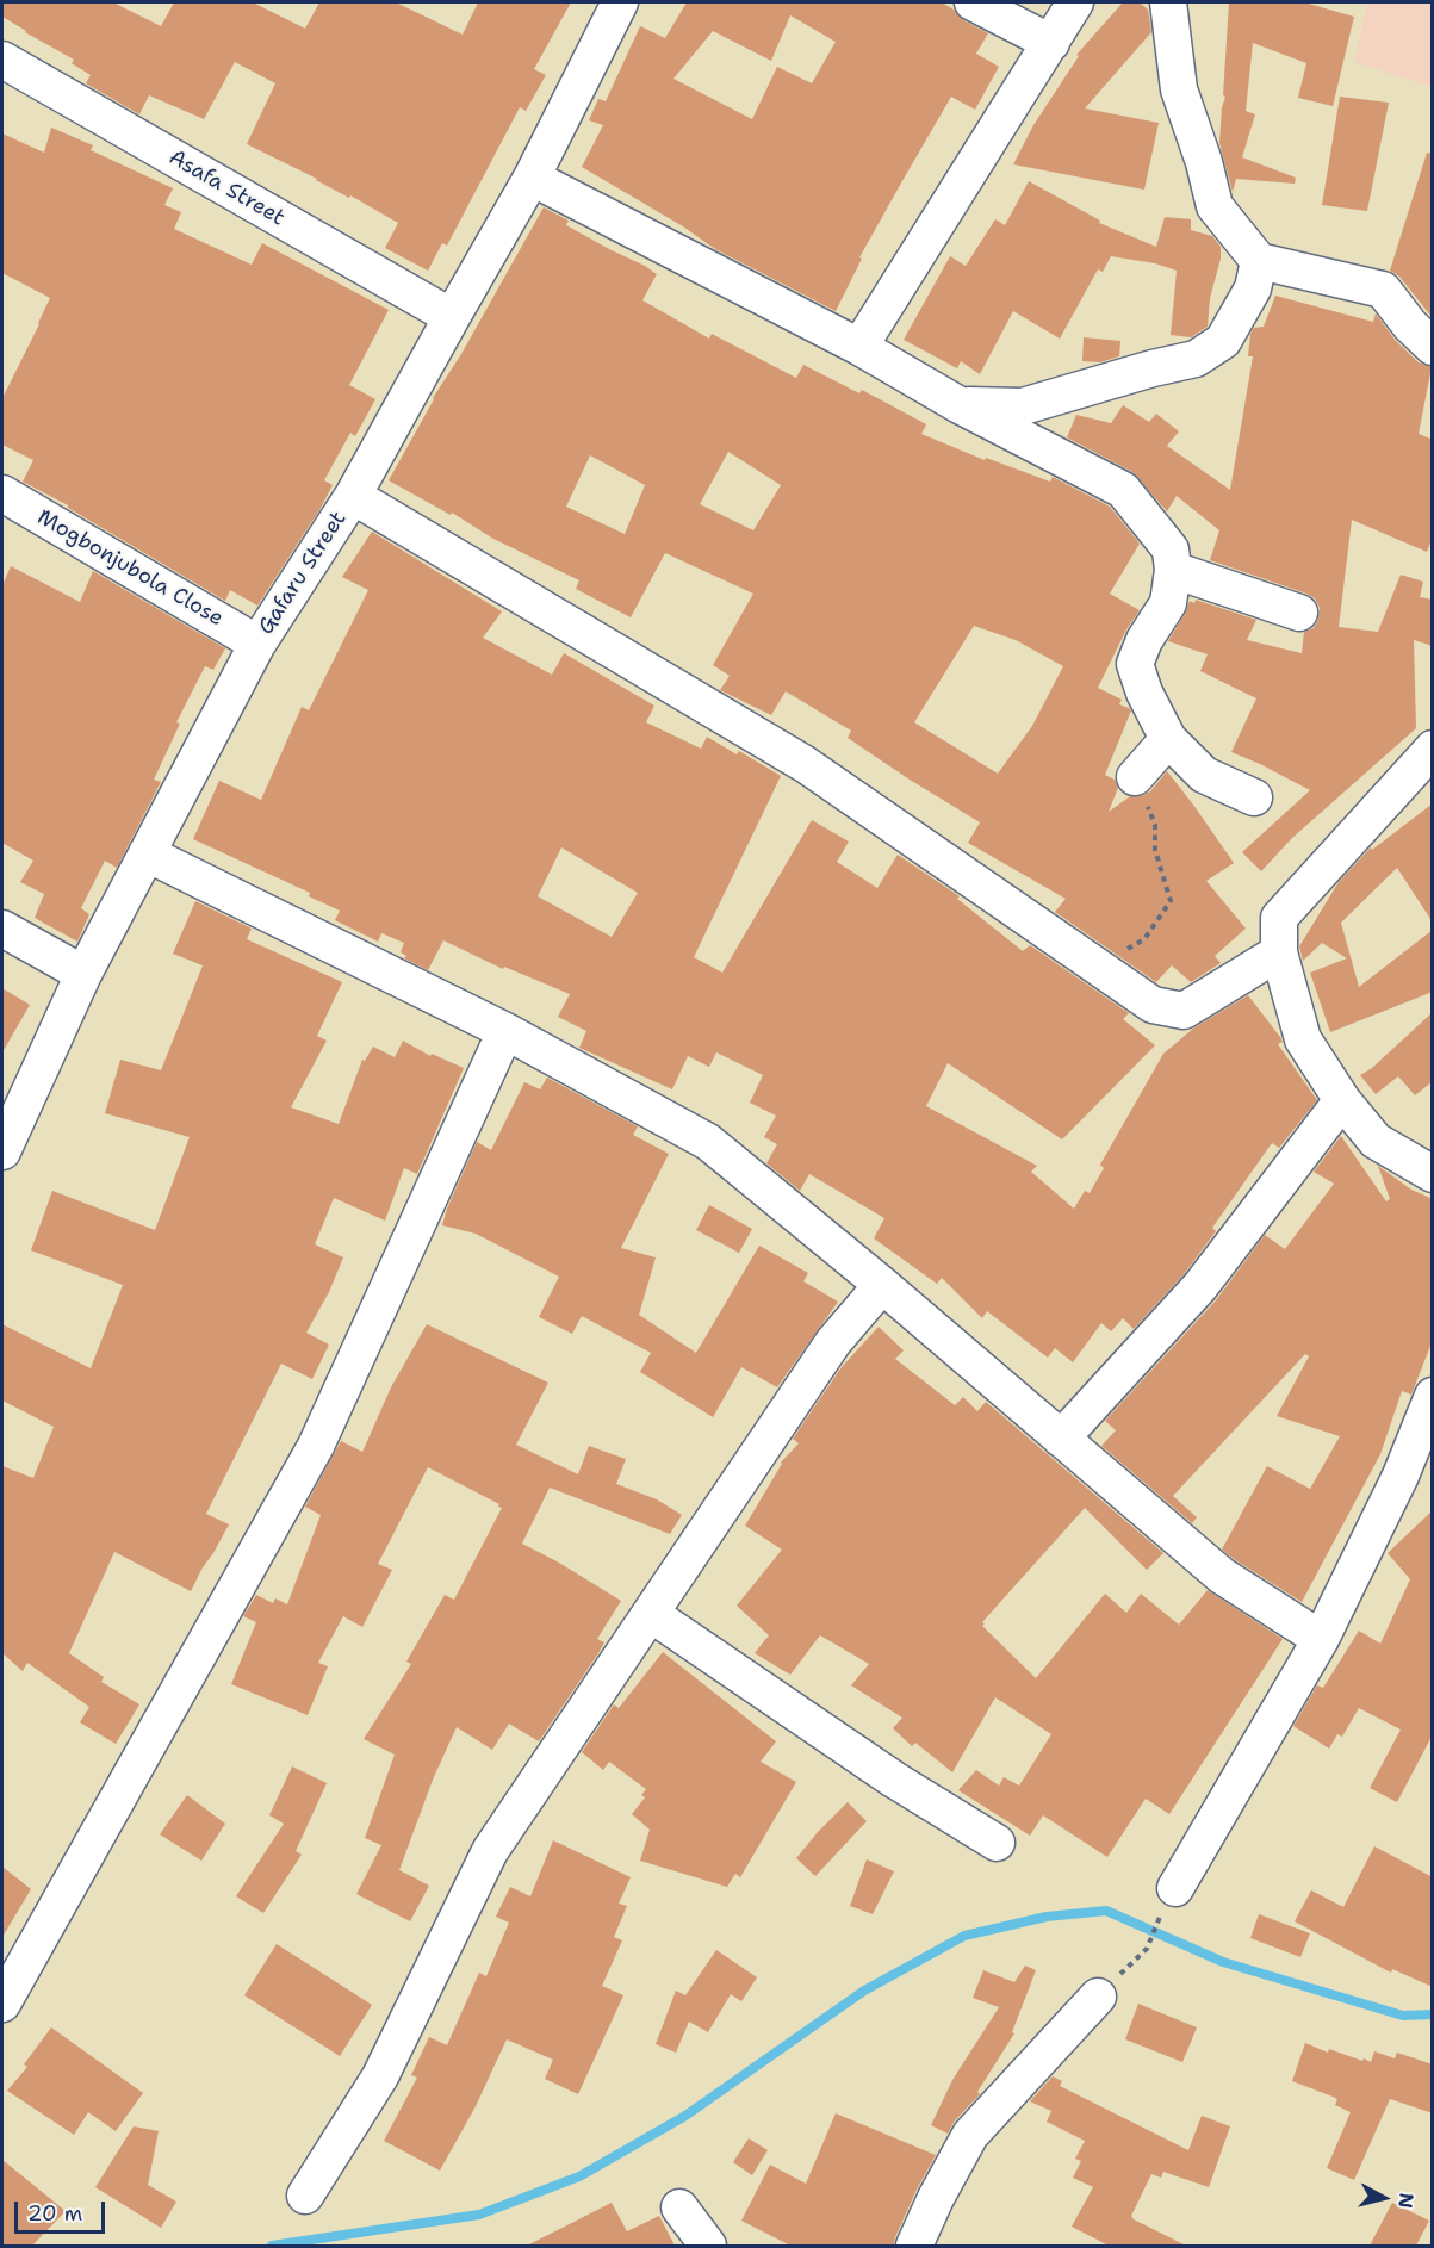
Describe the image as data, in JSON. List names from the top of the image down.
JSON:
{
  "streets": {
    "street": ["Asafa Street", "Mogbonjubola Close", "Gafaru Street"]
  },
  "crossings": [
    ["Asafa Street", "Gafaru Street"],
    ["Mogbonjubola Close", "Gafaru Street"]
  ],
  "scale_bar": "20 m",
  "north": "right"
}
